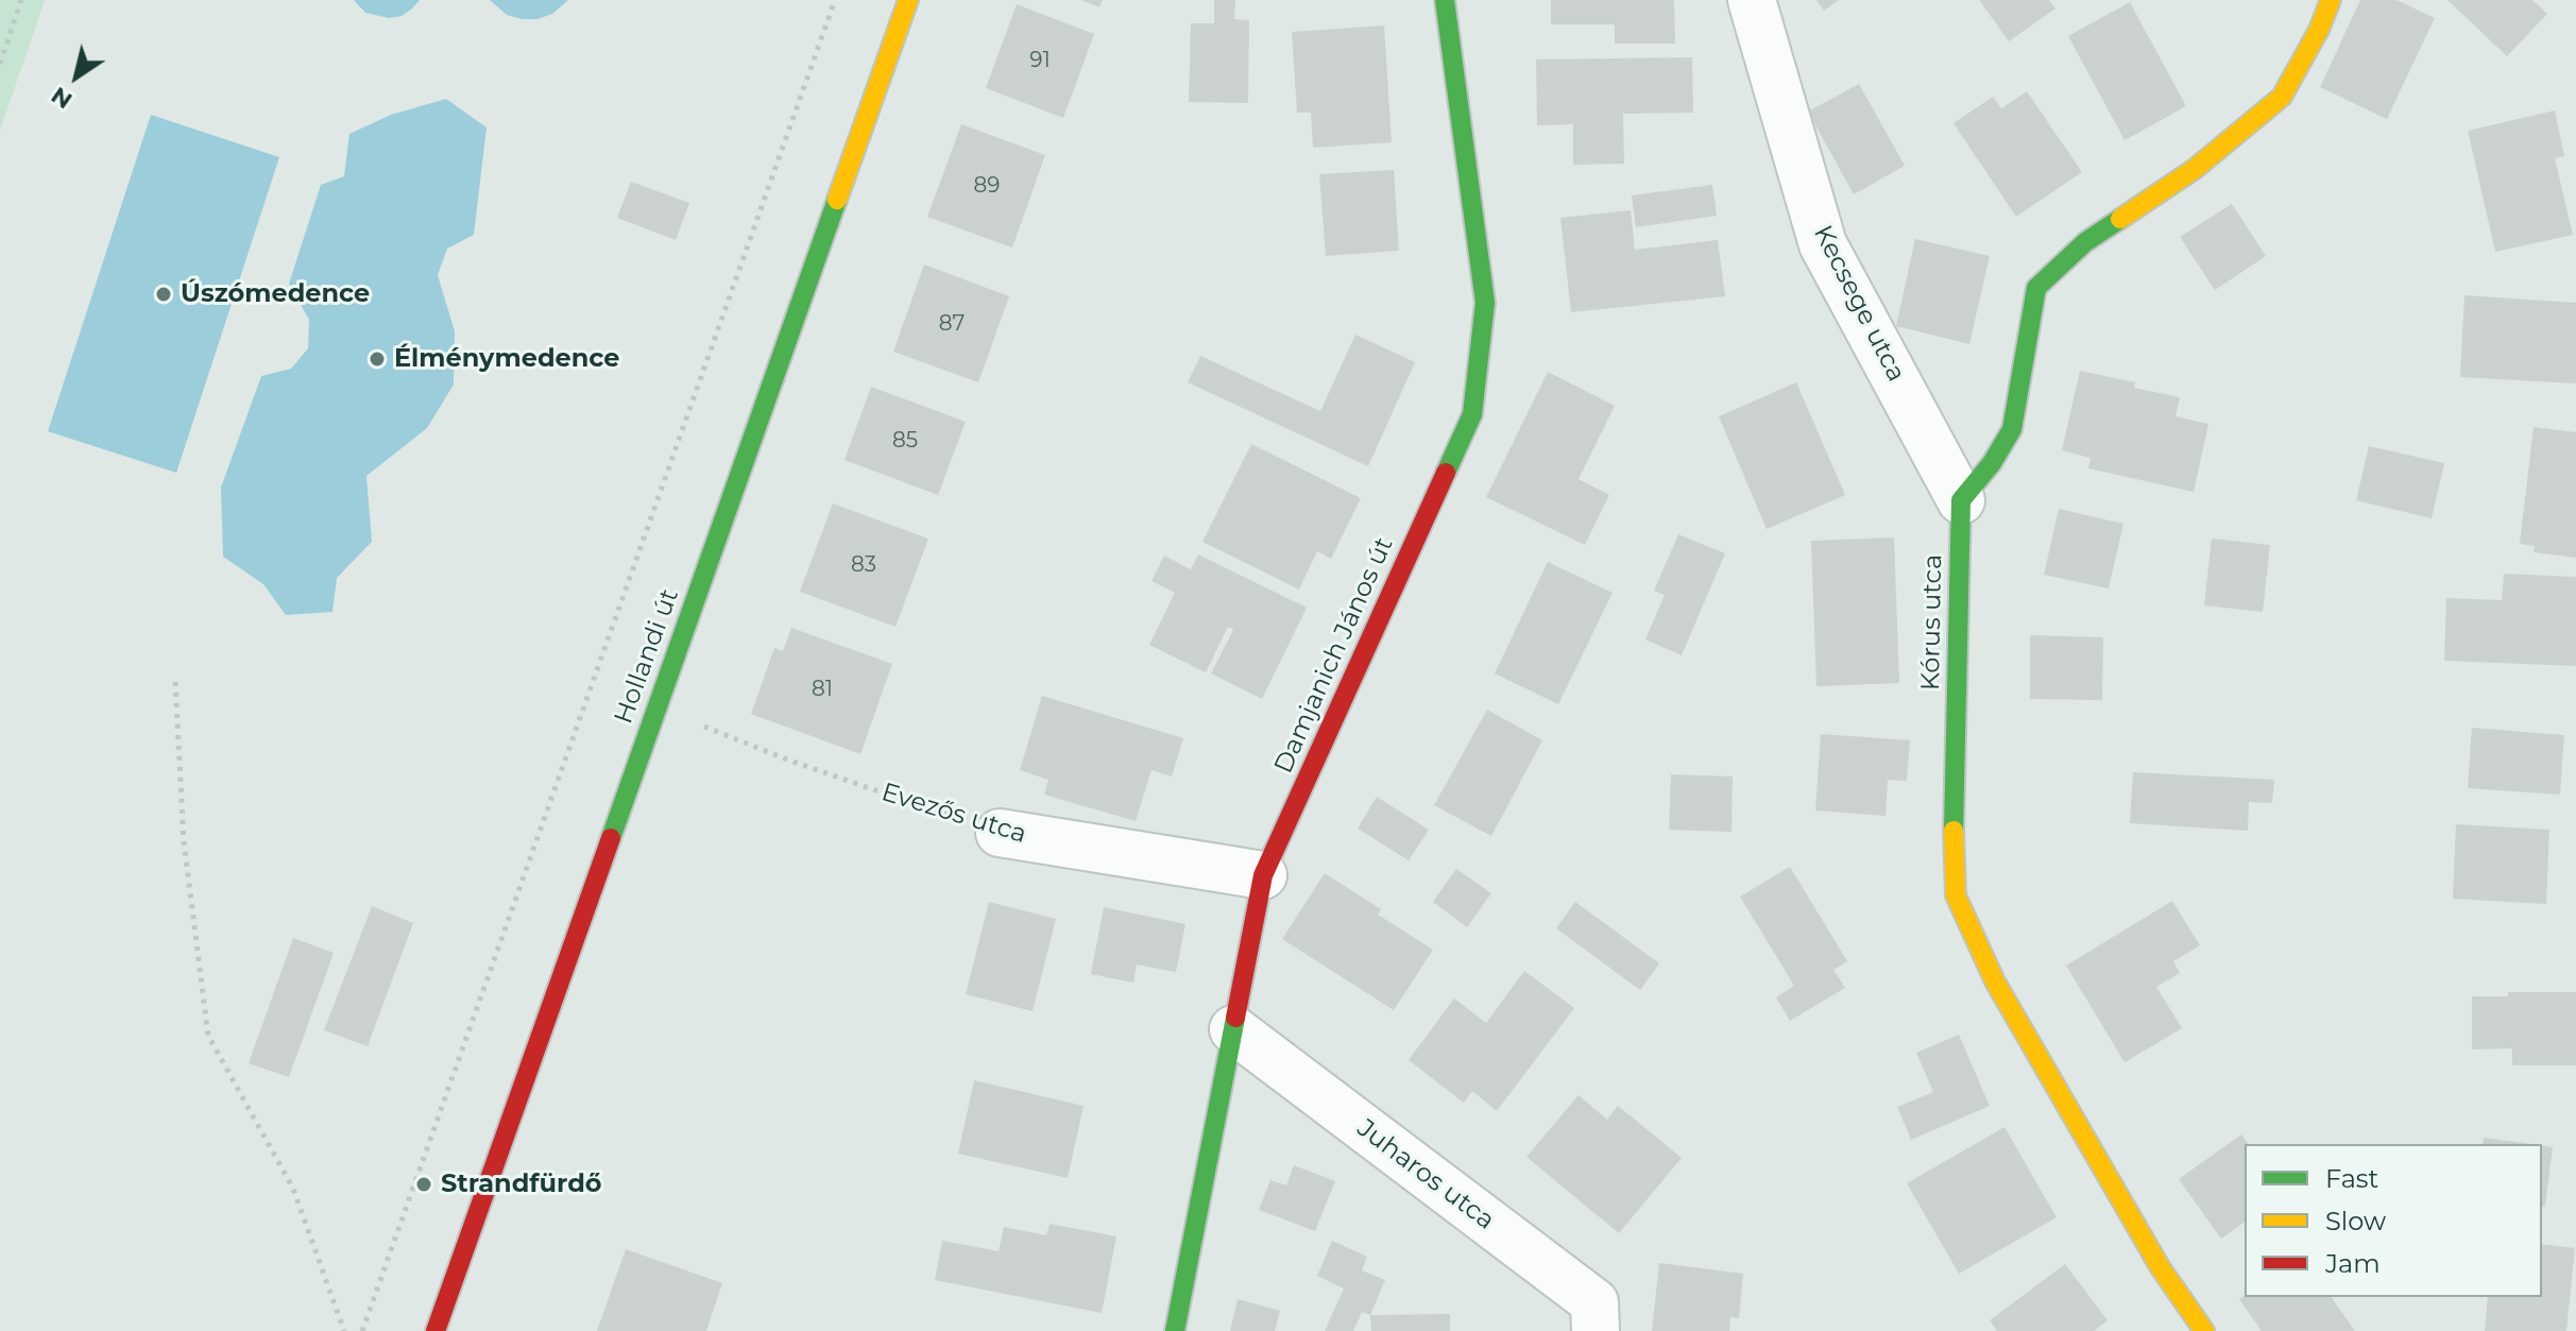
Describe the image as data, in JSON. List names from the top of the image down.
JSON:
{
  "streets": {
    "street": [
      "Kecsege utca",
      "Kórus utca",
      "Damjanich János út",
      "Hollandi út",
      "Evezős utca",
      "Juharos utca"
    ]
  },
  "crossings": [
    ["Kecsege utca", "Kórus utca"],
    ["Damjanich János út", "Evezős utca"],
    ["Damjanich János út", "Juharos utca"]
  ],
  "places": ["Úszómedence", "Élménymedence", "Strandfürdő"],
  "house_numbers": [
    "91",
    "89",
    "87",
    "85",
    "83",
    "81"
  ],
  "legend": ["Fast", "Slow", "Jam"],
  "north": "bottom left"
}
